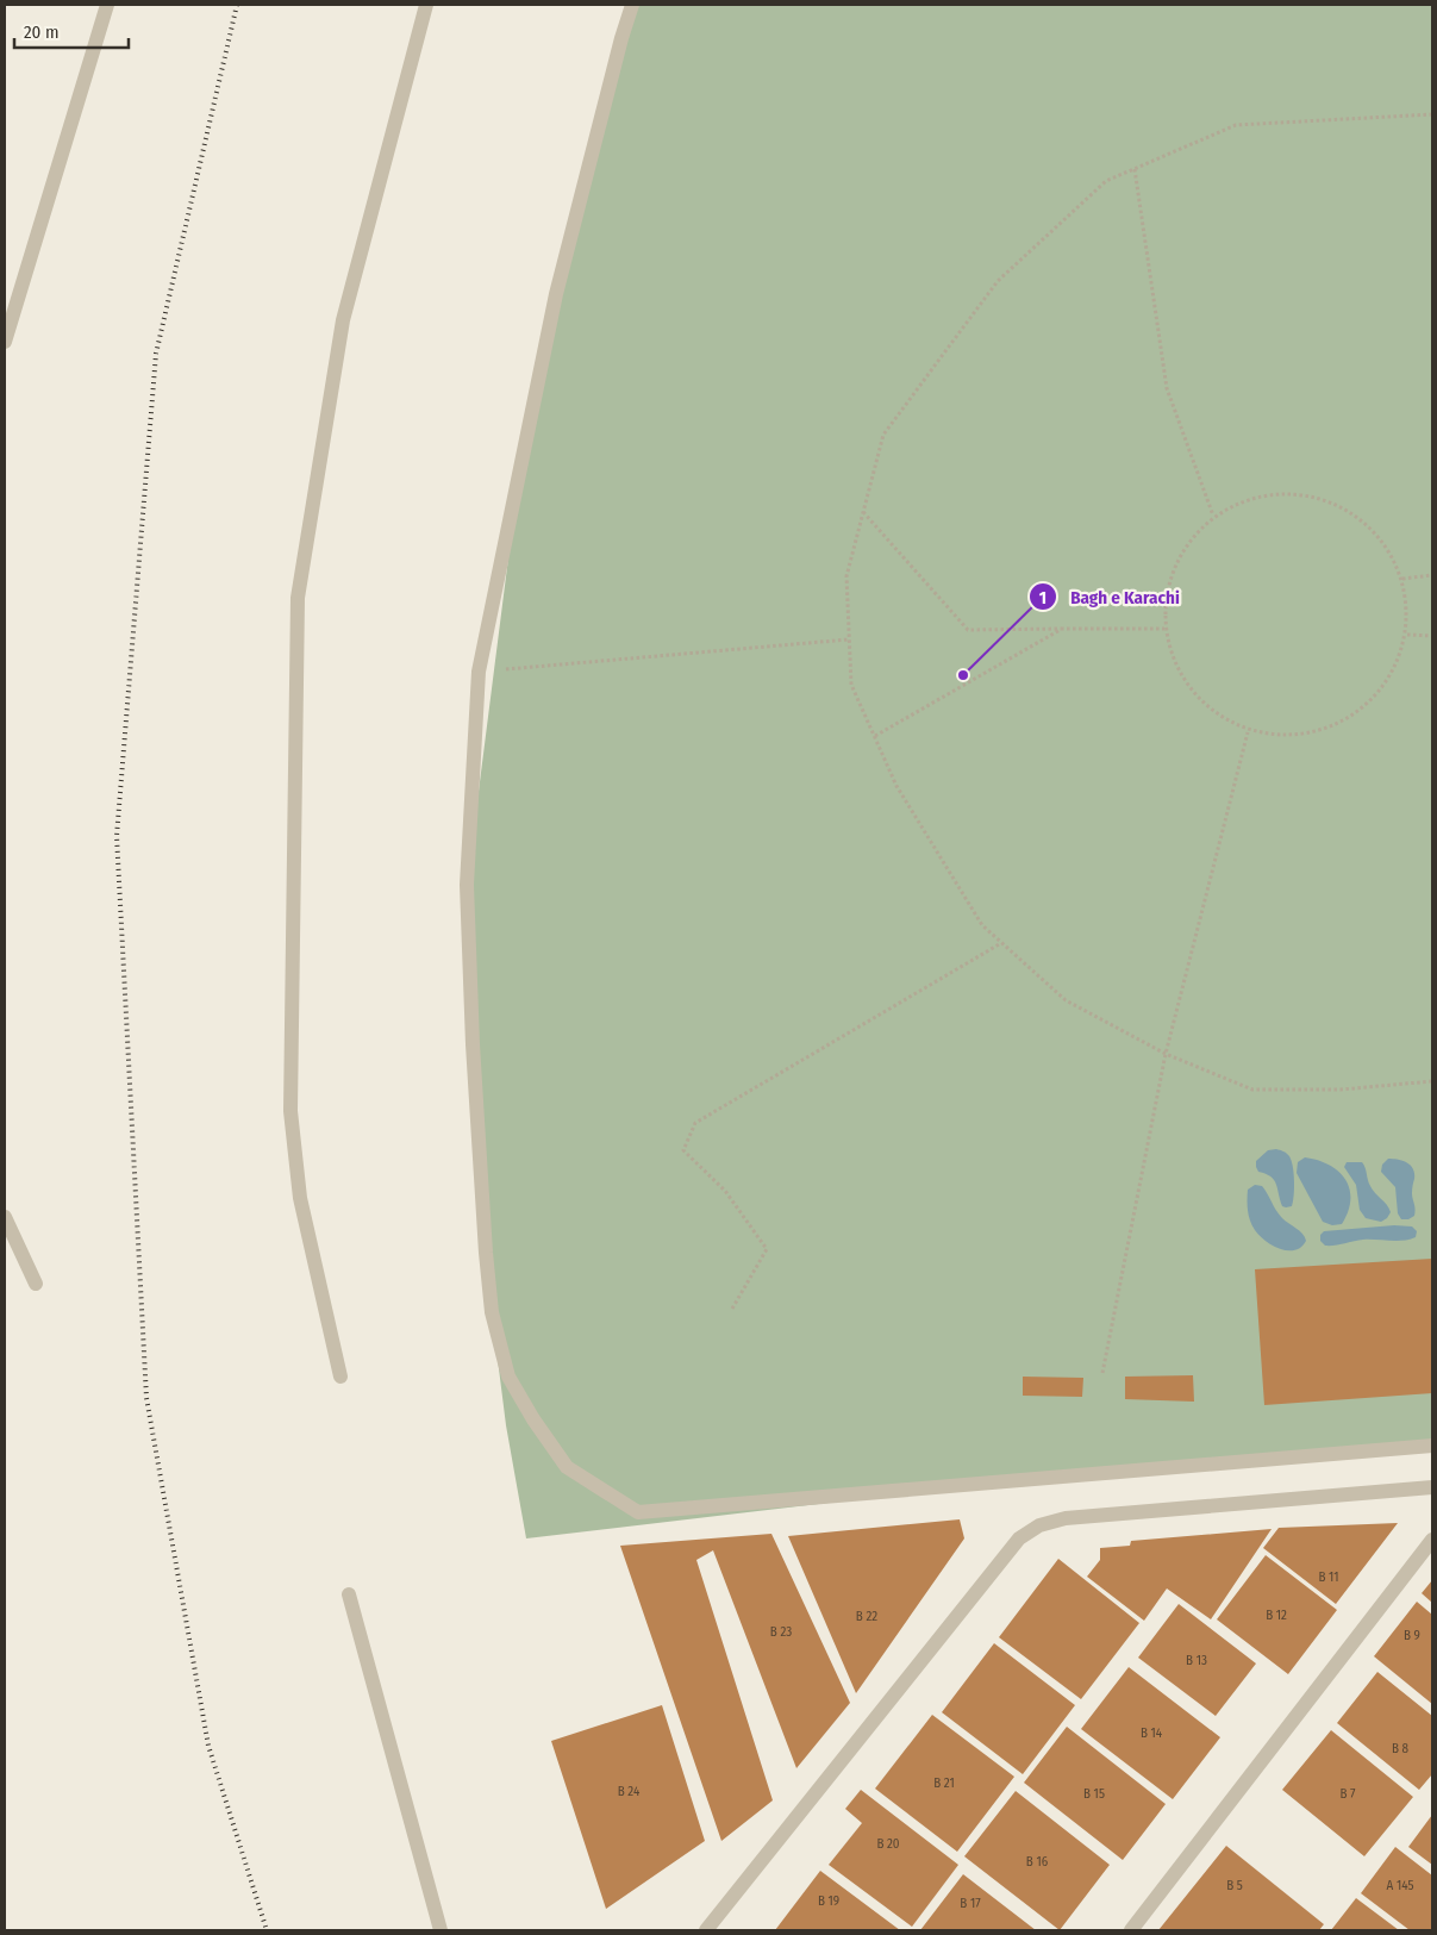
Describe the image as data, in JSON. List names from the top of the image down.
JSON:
{
  "places": ["Bagh e Karachi"],
  "house_numbers": [
    "B 11",
    "B 12",
    "B 22",
    "B 23",
    "B 9",
    "B 13",
    "B 14",
    "B 8",
    "B 21",
    "B 24",
    "B 15",
    "B 7",
    "B 20",
    "B 16",
    "B 5",
    "A 145",
    "B 19",
    "B 17"
  ],
  "scale_bar": "20 m"
}
